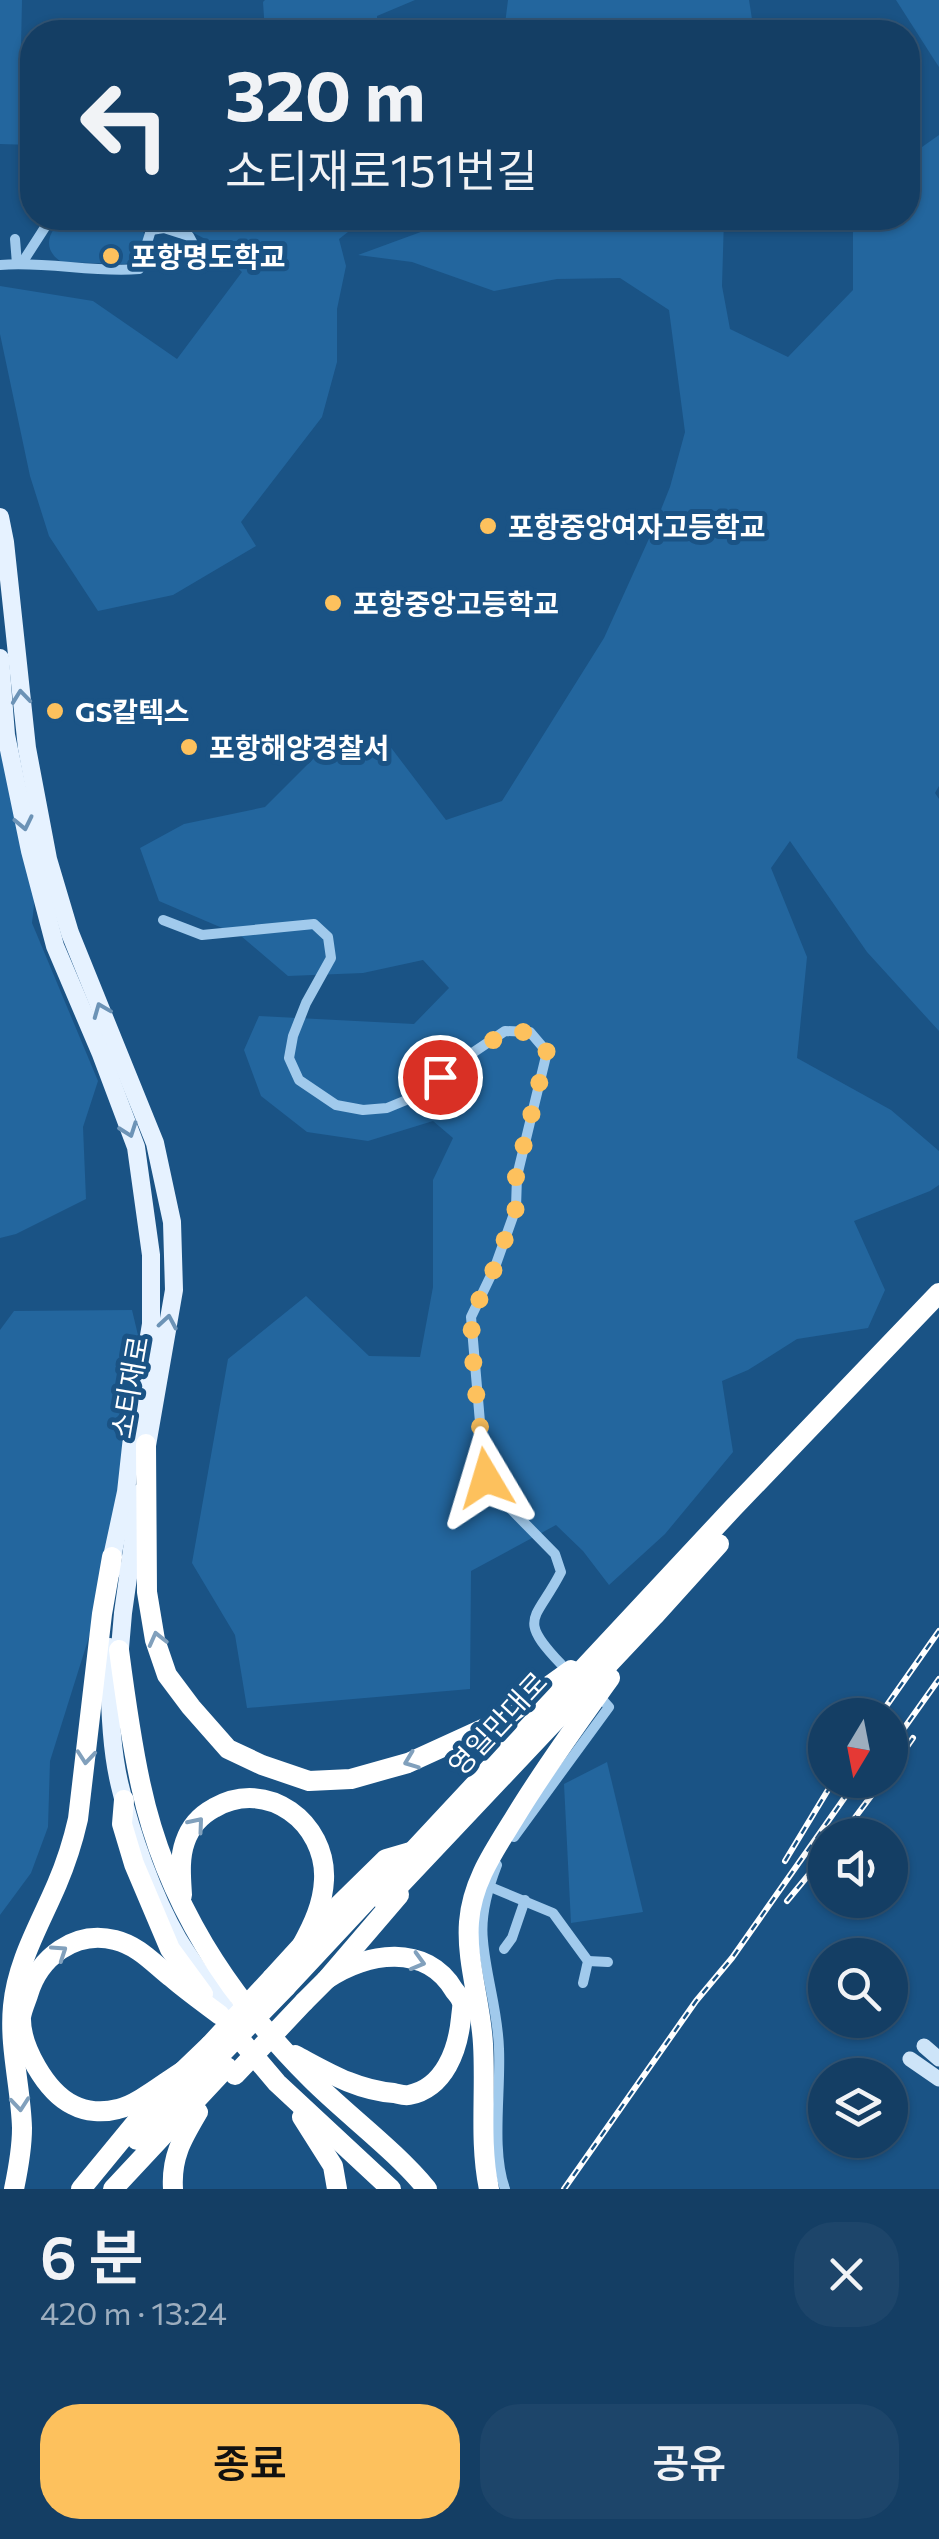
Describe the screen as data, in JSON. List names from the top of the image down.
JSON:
{
  "streets": {
    "highway": ["영일만대로"],
    "main road": ["소티재로"]
  },
  "places": [
    "포항명도학교",
    "포항중앙여자고등학교",
    "포항중앙고등학교",
    "GS칼텍스",
    "포항해양경찰서"
  ],
  "north": "bottom",
  "page": {
    "turn": ["320 m", "소티재로151번길"],
    "heading": ["6 분", "420 m · 13:24"],
    "buttons": ["종료", "공유"]
  }
}
